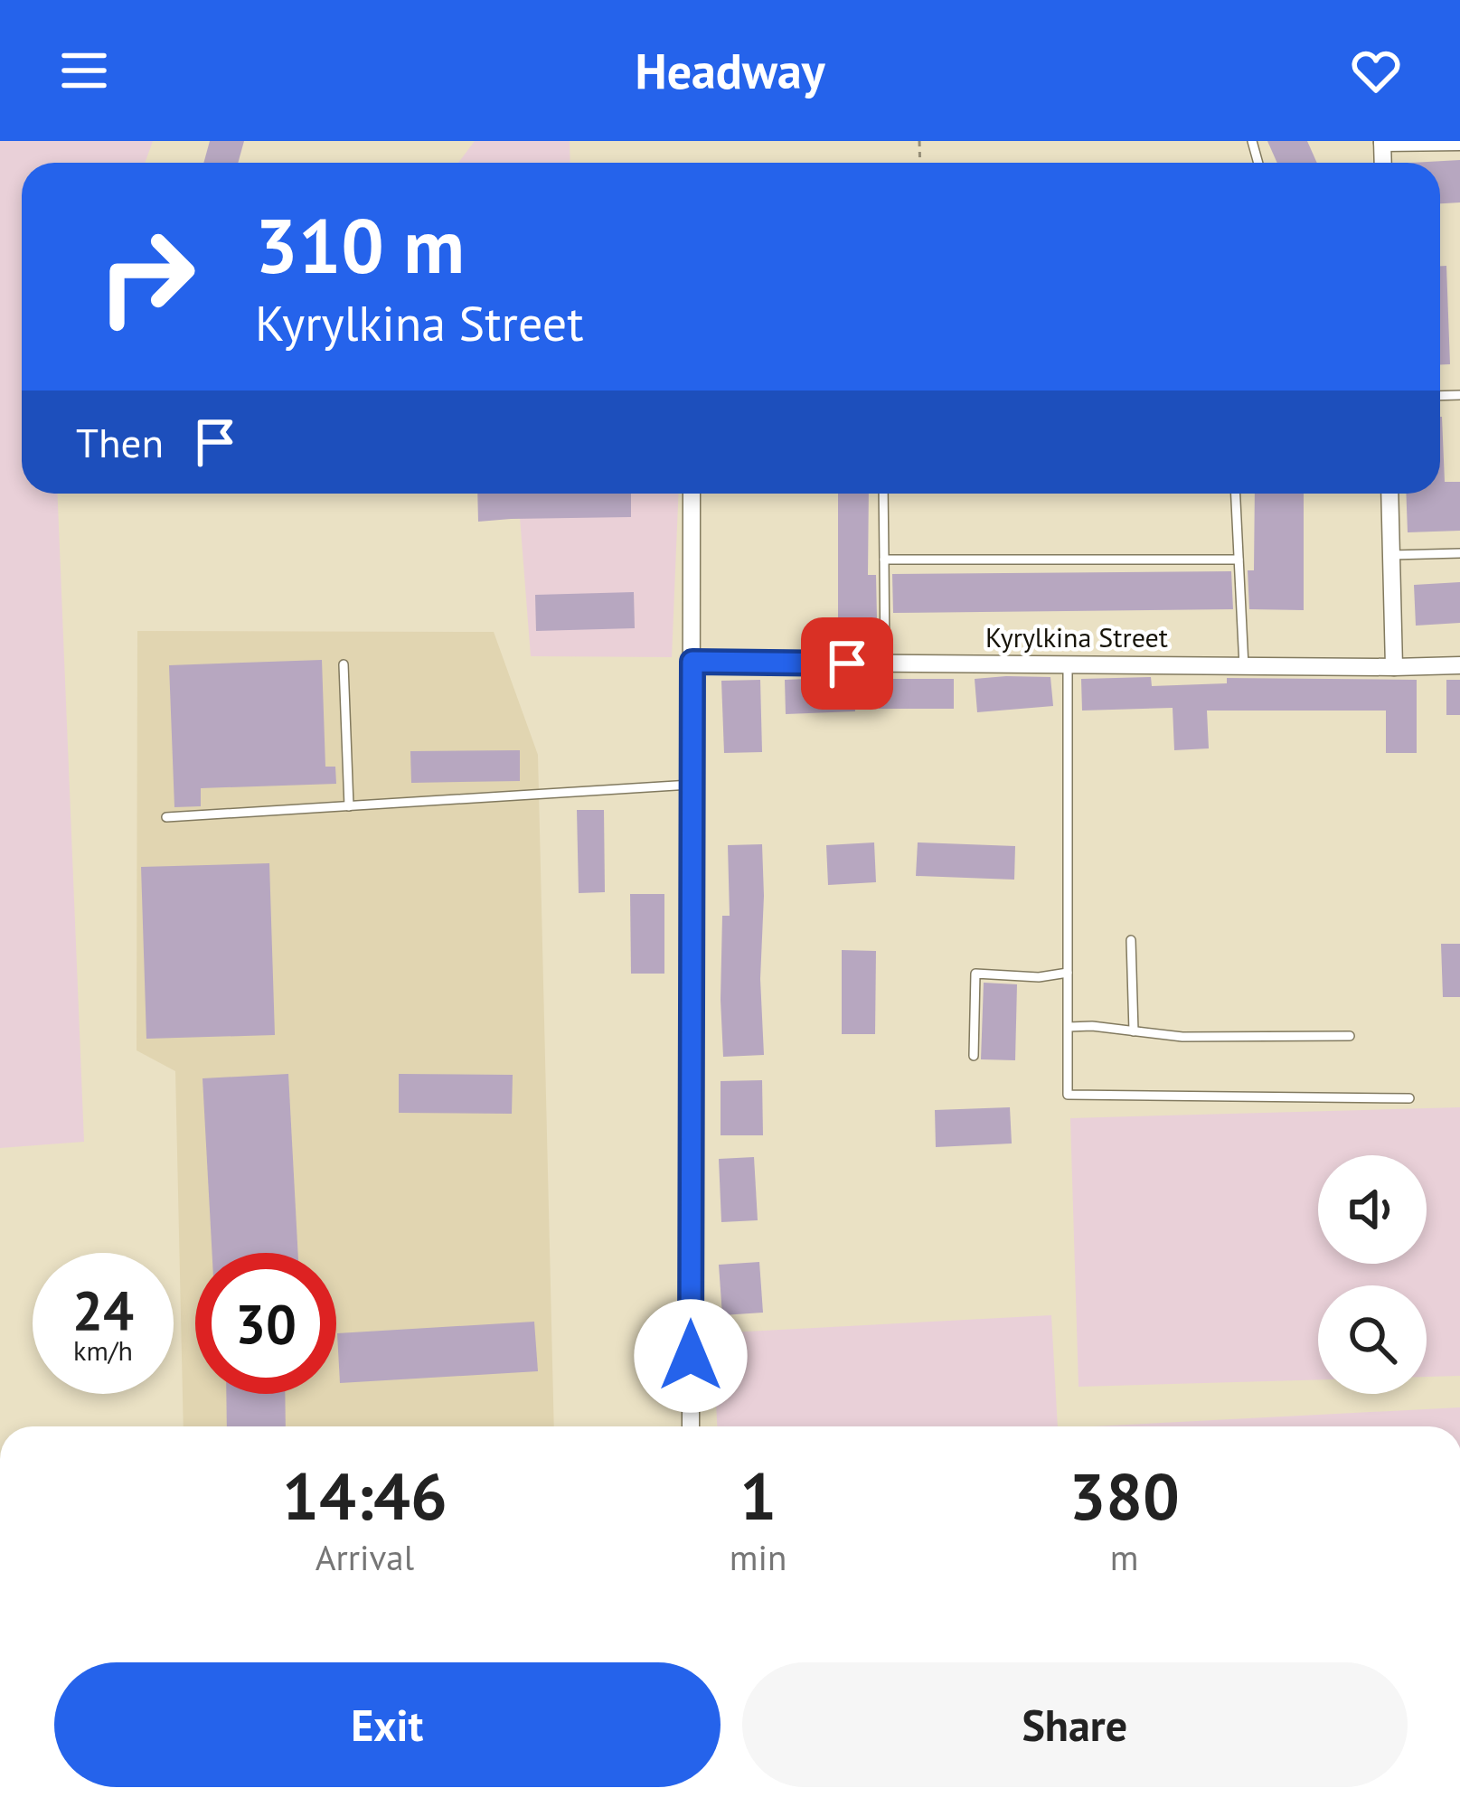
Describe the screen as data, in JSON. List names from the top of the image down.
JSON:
{
  "streets": {
    "street": ["Kyrylkina Street"]
  },
  "page": {
    "header": "Headway",
    "turn": ["310 m", "Kyrylkina Street"],
    "then": "Then",
    "speed": "24 km/h",
    "limit": "30",
    "eta": [
      "14:46",
      "Arrival",
      "1",
      "min",
      "380",
      "m"
    ],
    "buttons": ["Exit", "Share"]
  }
}
